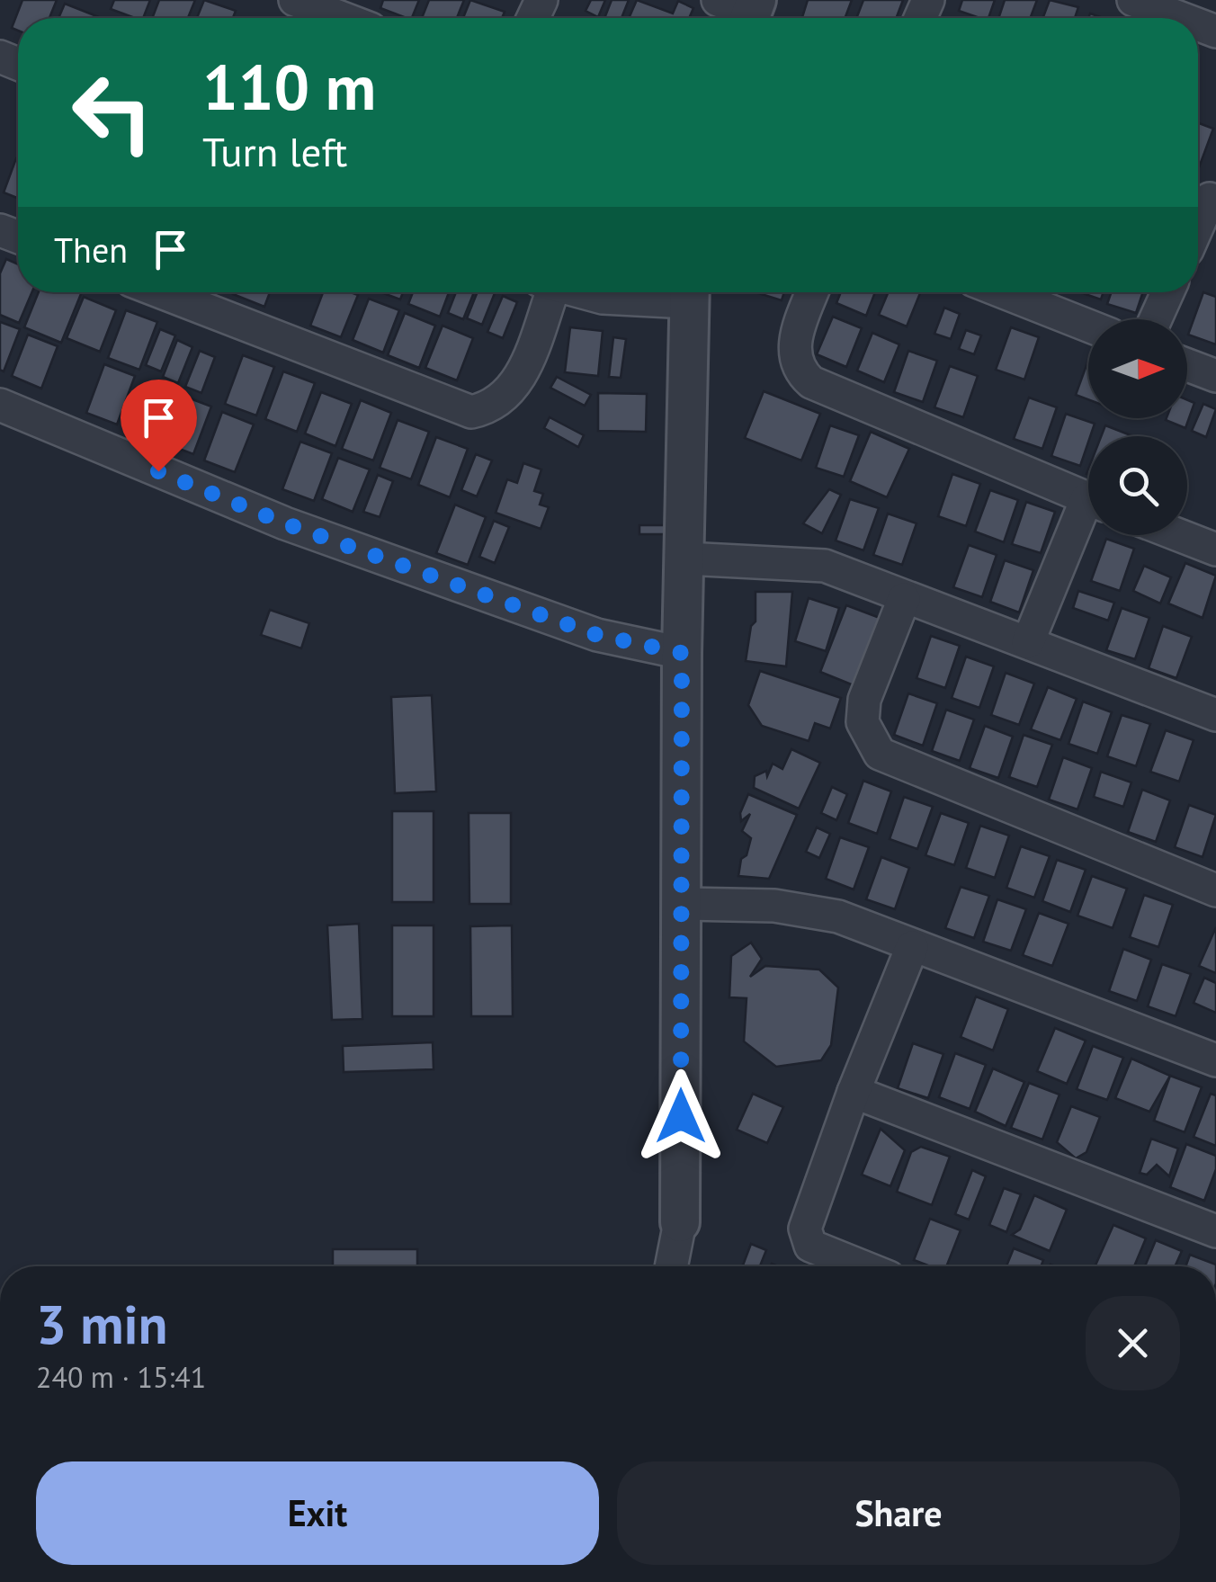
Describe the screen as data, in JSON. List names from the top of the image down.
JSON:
{
  "north": "right",
  "page": {
    "turn": ["110 m", "Turn left"],
    "then": "Then",
    "heading": ["3 min", "240 m · 15:41"],
    "buttons": ["Exit", "Share"]
  }
}
